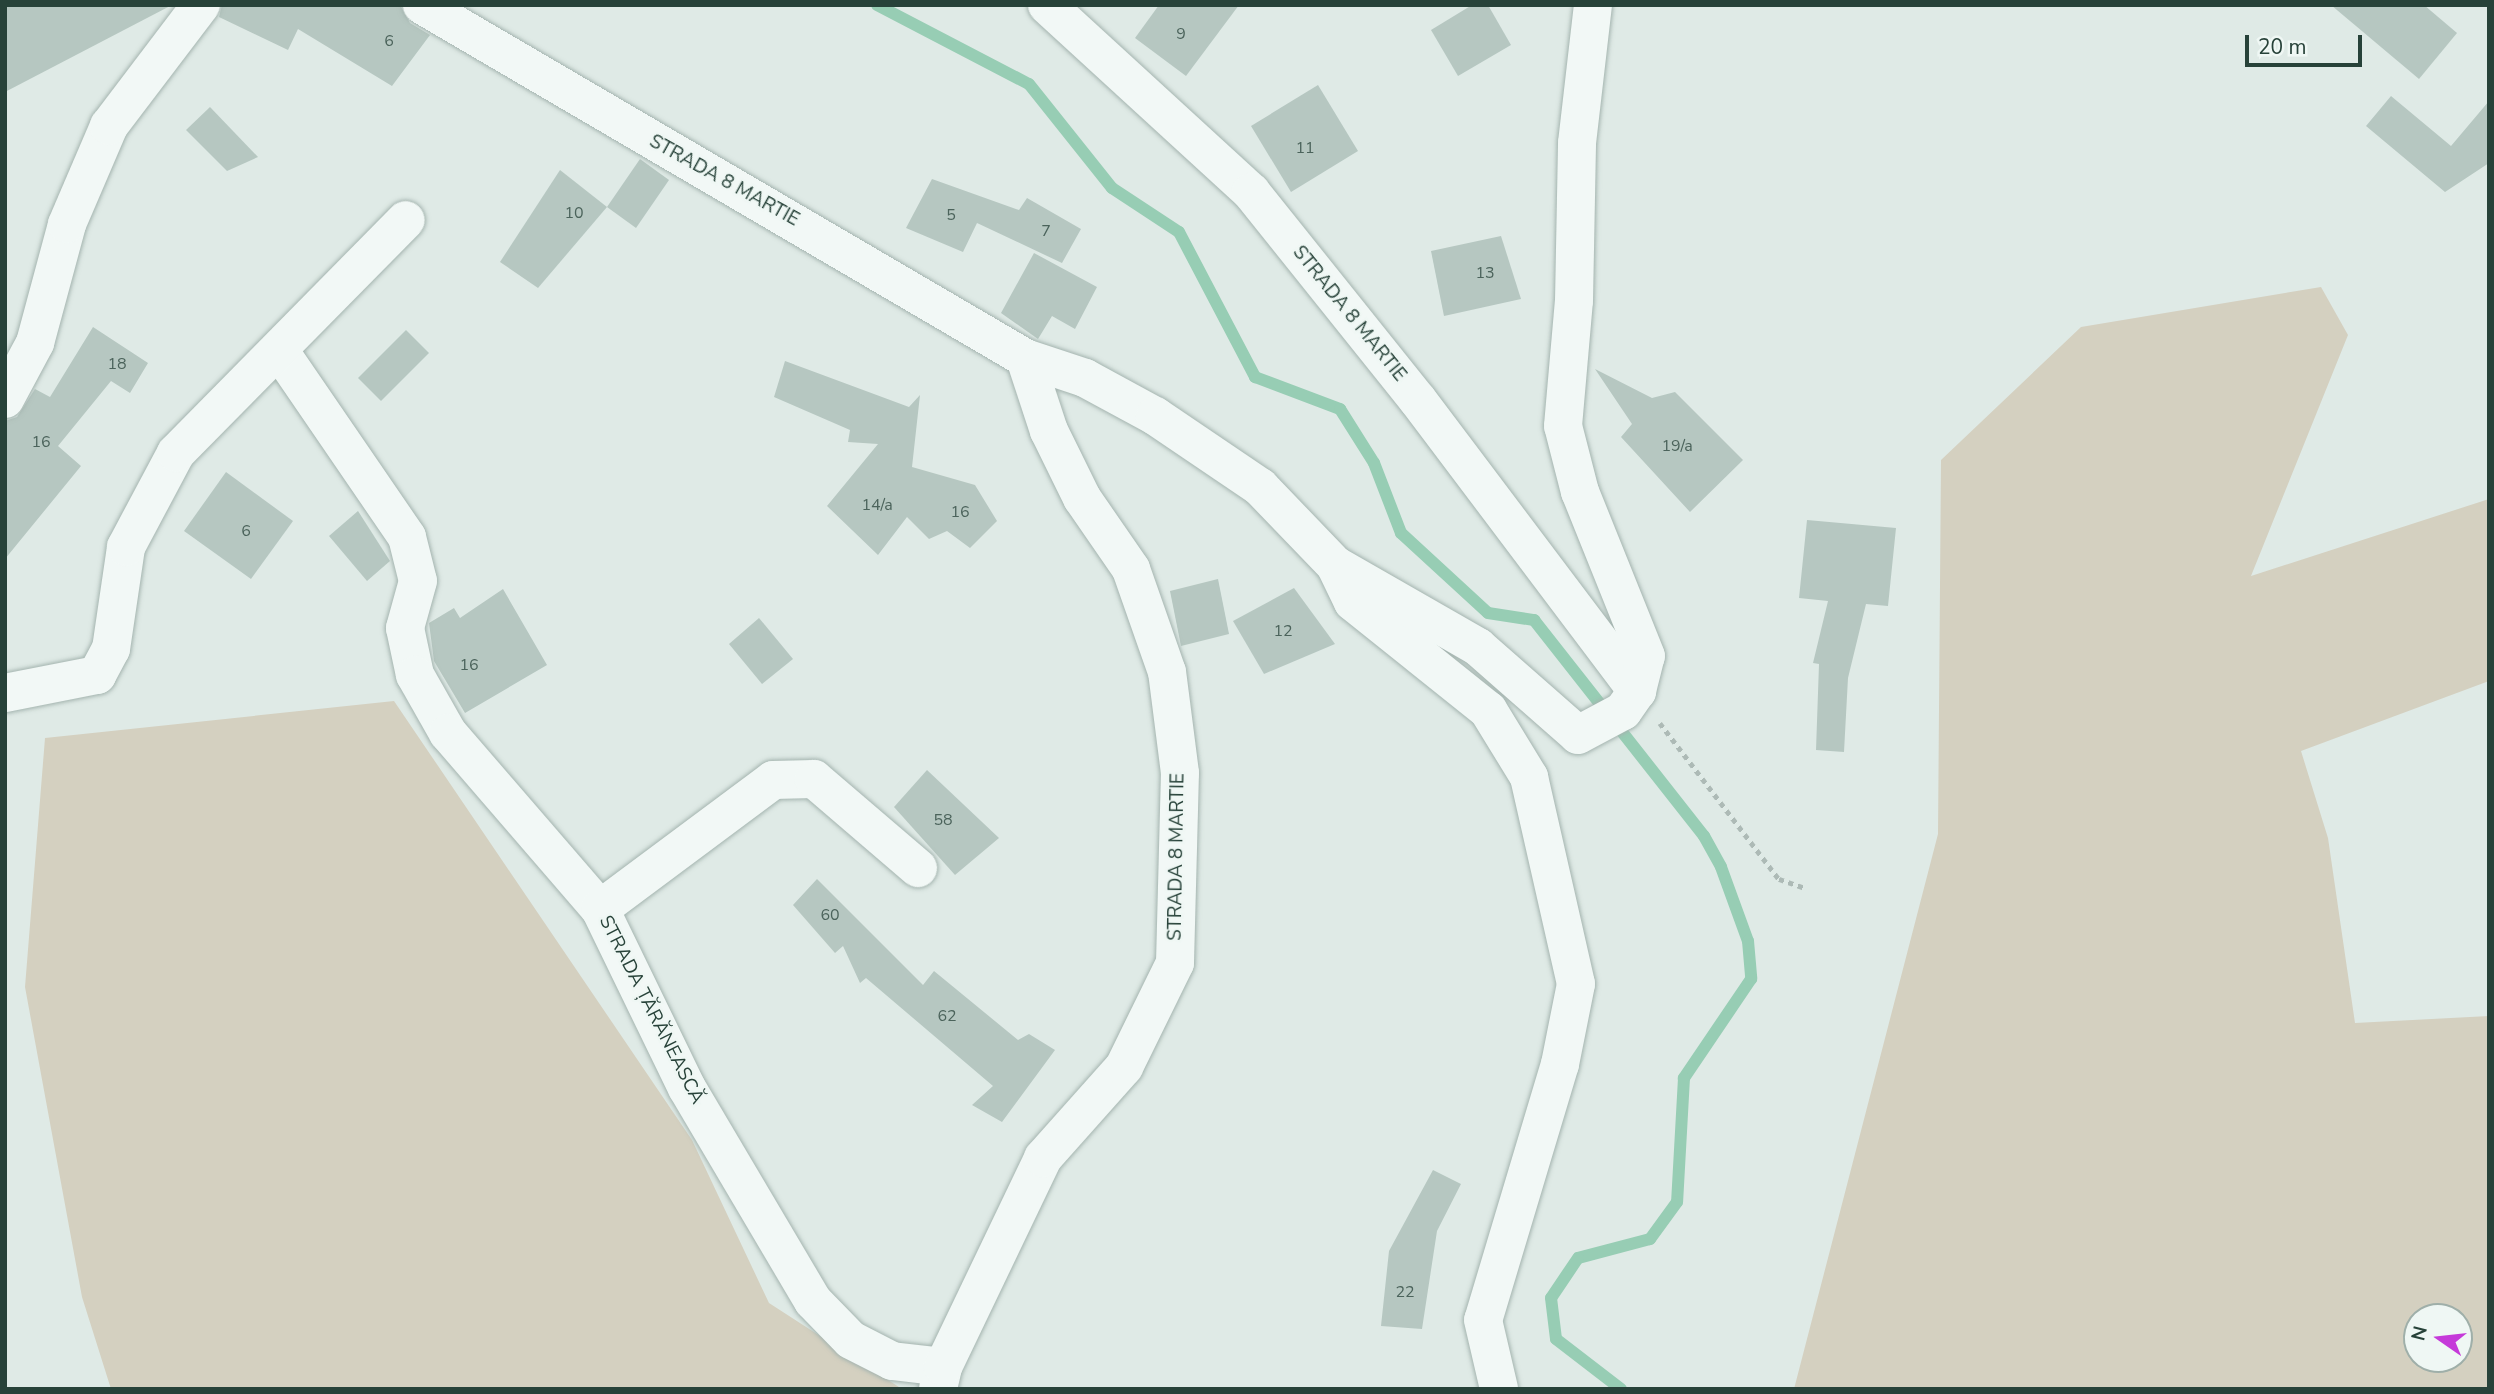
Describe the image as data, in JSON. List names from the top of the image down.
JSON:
{
  "streets": {
    "street": ["STRADA 8 MARTIE", "STRADA ȚĂRĂNEASCĂ"]
  },
  "crossings": [
    ["STRADA 8 MARTIE", "STRADA ȚĂRĂNEASCĂ"]
  ],
  "house_numbers": [
    "9",
    "6",
    "11",
    "10",
    "5",
    "7",
    "13",
    "18",
    "16",
    "19/a",
    "14/a",
    "16",
    "6",
    "12",
    "16",
    "58",
    "60",
    "62",
    "22"
  ],
  "scale_bar": "20 m",
  "north": "left"
}
